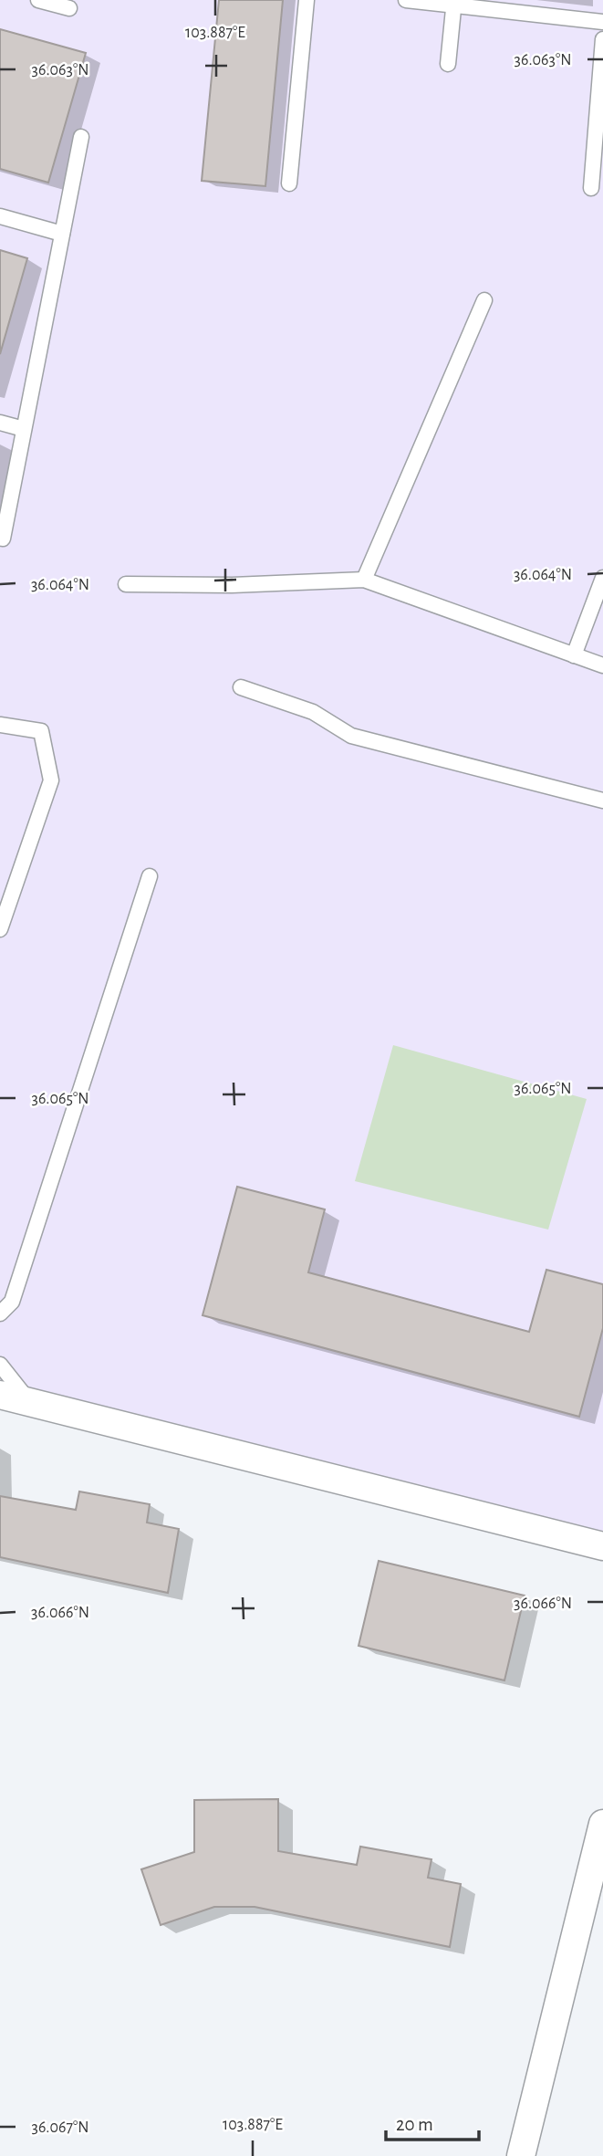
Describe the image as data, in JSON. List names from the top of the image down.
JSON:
{
  "scale_bar": "20 m",
  "coordinates": [
    "103.887°E",
    "36.063°N",
    "36.064°N",
    "36.065°N",
    "36.066°N",
    "36.067°N"
  ]
}
